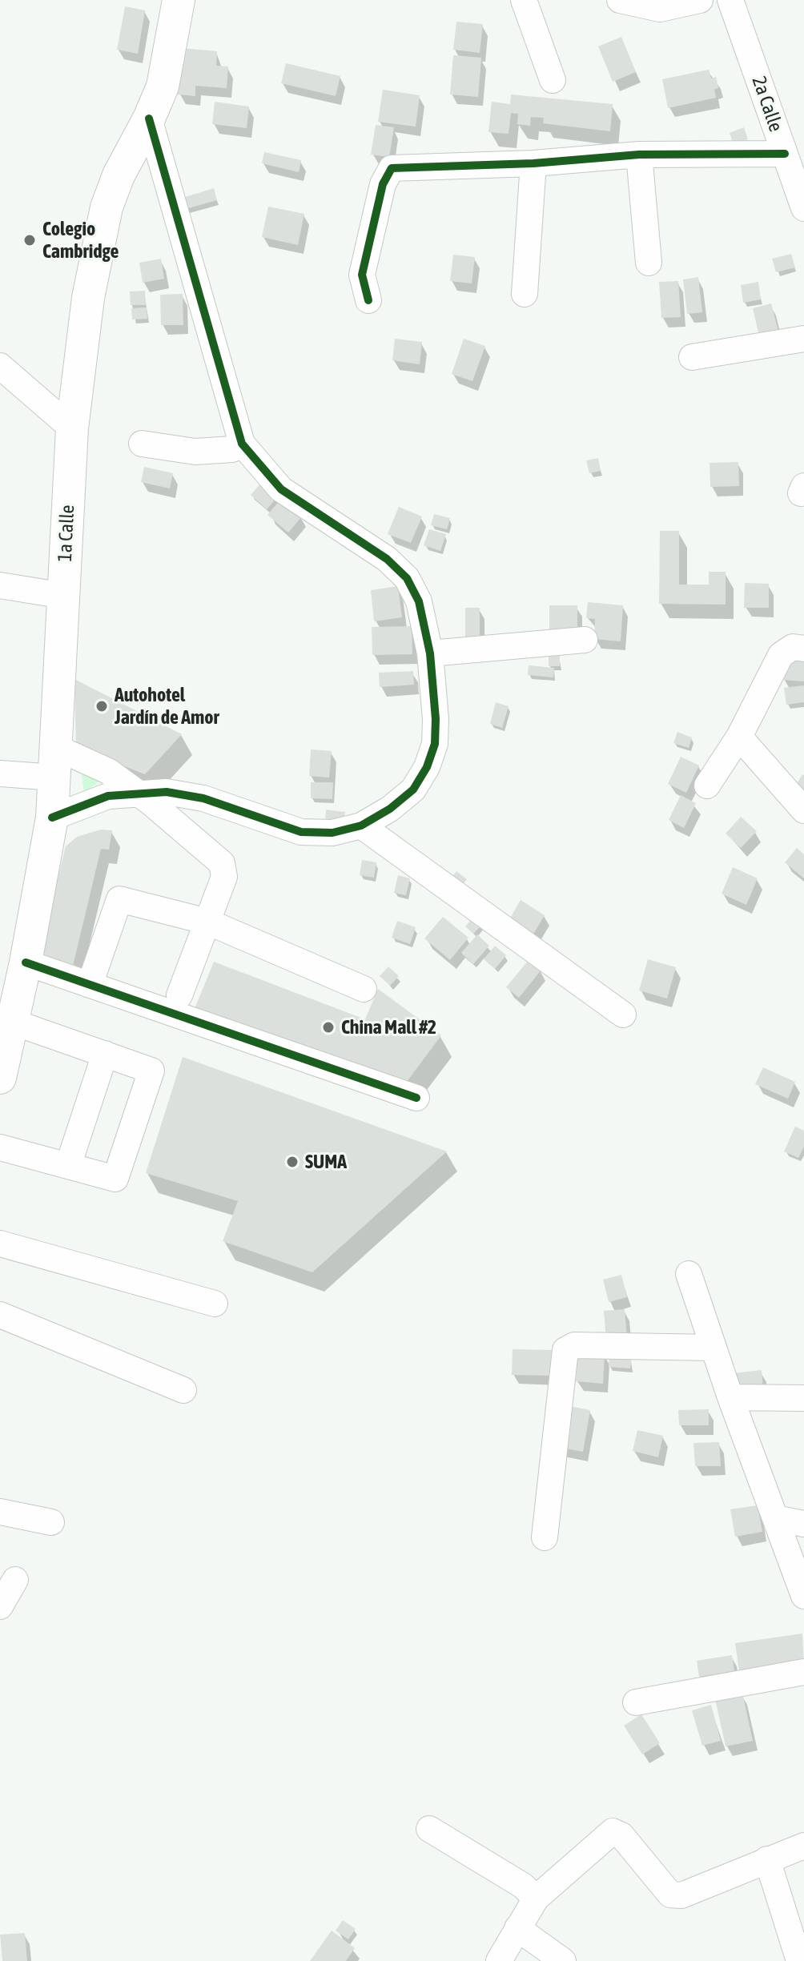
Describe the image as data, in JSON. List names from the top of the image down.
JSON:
{
  "streets": {
    "main road": ["1a Calle"],
    "street": ["2a Calle"]
  },
  "places": [
    "Colegio Cambridge",
    "Autohotel Jardín de Amor",
    "China Mall #2",
    "SUMA"
  ]
}
